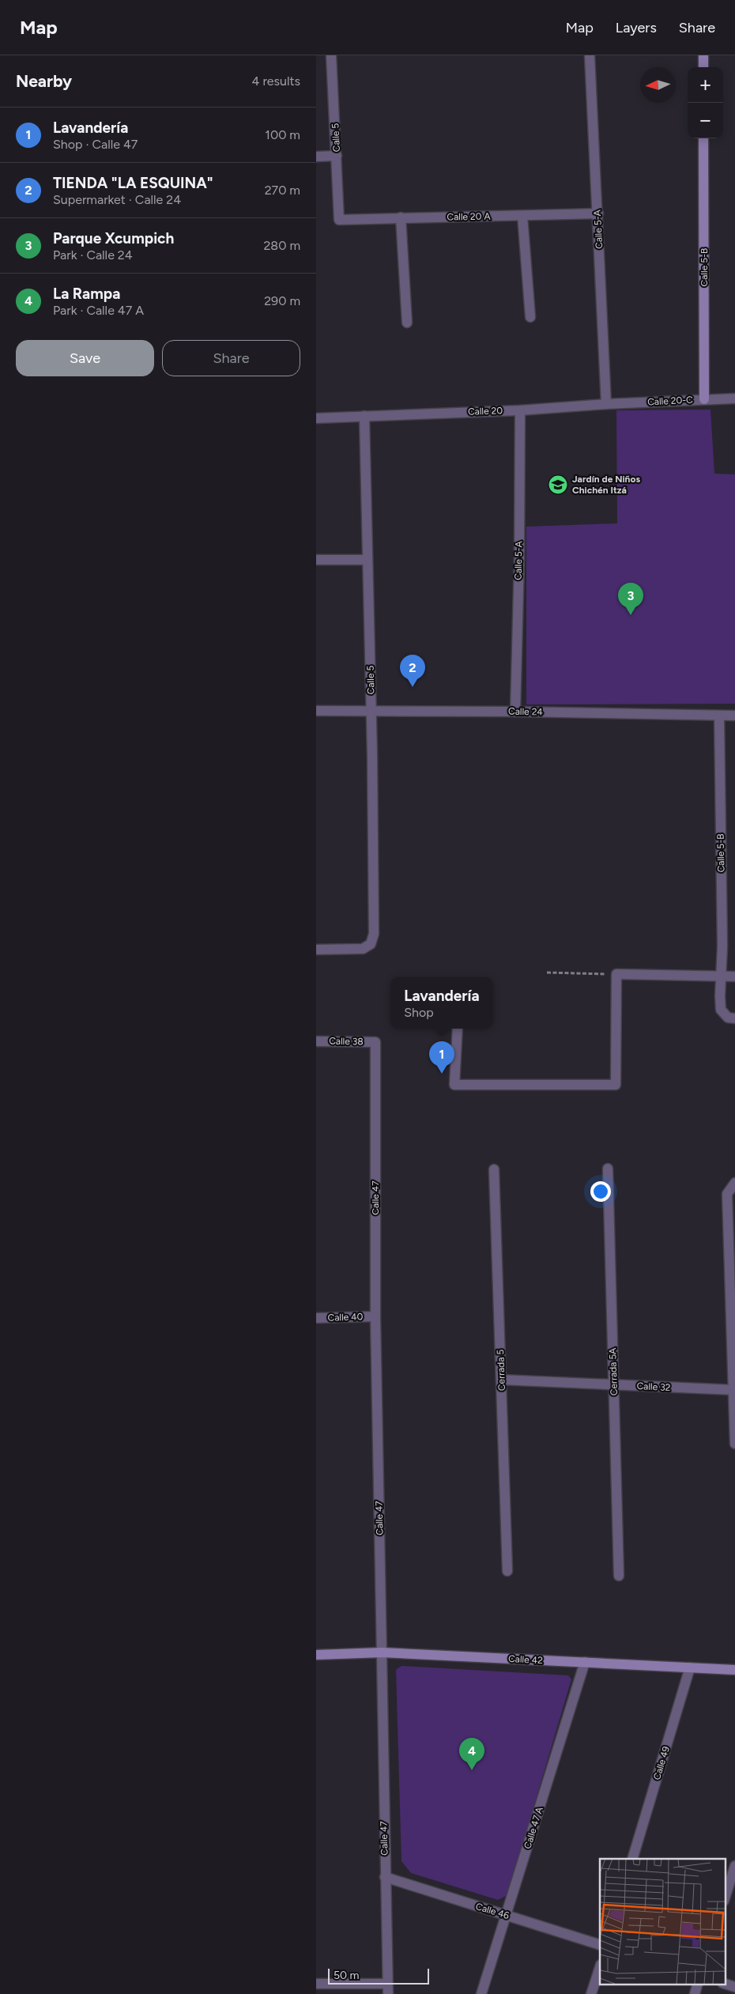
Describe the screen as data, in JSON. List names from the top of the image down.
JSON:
{
  "streets": {
    "street": [
      "Calle 5",
      "Calle 20 A",
      "Calle 5-A",
      "Calle 5-B",
      "Calle 20-C",
      "Calle 20",
      "Calle 24",
      "Calle 38",
      "Calle 47",
      "Calle 40",
      "Cerrada 5",
      "Cerrada 5A",
      "Calle 32",
      "Calle 42",
      "Calle 49",
      "Calle 47 A",
      "Calle 46"
    ]
  },
  "crossings": [
    ["Calle 5", "Calle 20 A"],
    ["Calle 5", "Calle 20"],
    ["Calle 5", "Calle 24"],
    ["Calle 20 A", "Calle 5-A"],
    ["Calle 5-A", "Calle 20-C"],
    ["Calle 5-A", "Calle 20"],
    ["Calle 5-A", "Calle 24"],
    ["Calle 5-B", "Calle 20-C"],
    ["Calle 5-B", "Calle 24"],
    ["Calle 20-C", "Calle 20"],
    ["Calle 38", "Calle 47"],
    ["Calle 47", "Calle 40"],
    ["Calle 47", "Calle 42"],
    ["Calle 47", "Calle 46"],
    ["Cerrada 5", "Calle 32"],
    ["Cerrada 5A", "Calle 32"],
    ["Calle 42", "Calle 49"],
    ["Calle 42", "Calle 47 A"],
    ["Calle 47 A", "Calle 46"]
  ],
  "places": {
    "school or university": ["Jardín de Niños Chichén Itzá"]
  },
  "scale_bar": "50 m",
  "north": "left",
  "page": {
    "header": "Map",
    "nav": ["Map", "Layers", "Share"],
    "heading": ["Nearby", "4 results"],
    "map_buttons": ["+", "−"],
    "list": [
      {
        "mark": "1",
        "name": "Lavandería",
        "note": "Shop · Calle 47",
        "value": "100 m"
      },
      {
        "mark": "2",
        "name": "TIENDA \"LA ESQUINA\"",
        "note": "Supermarket · Calle 24",
        "value": "270 m"
      },
      {
        "mark": "3",
        "name": "Parque Xcumpich",
        "note": "Park · Calle 24",
        "value": "280 m"
      },
      {
        "mark": "4",
        "name": "La Rampa",
        "note": "Park · Calle 47 A",
        "value": "290 m"
      }
    ],
    "buttons": ["Save", "Share"],
    "pins": [
      "3",
      "2",
      "1",
      "4"
    ],
    "popup": ["Lavandería", "Shop"],
    "scale": "50 m"
  }
}
